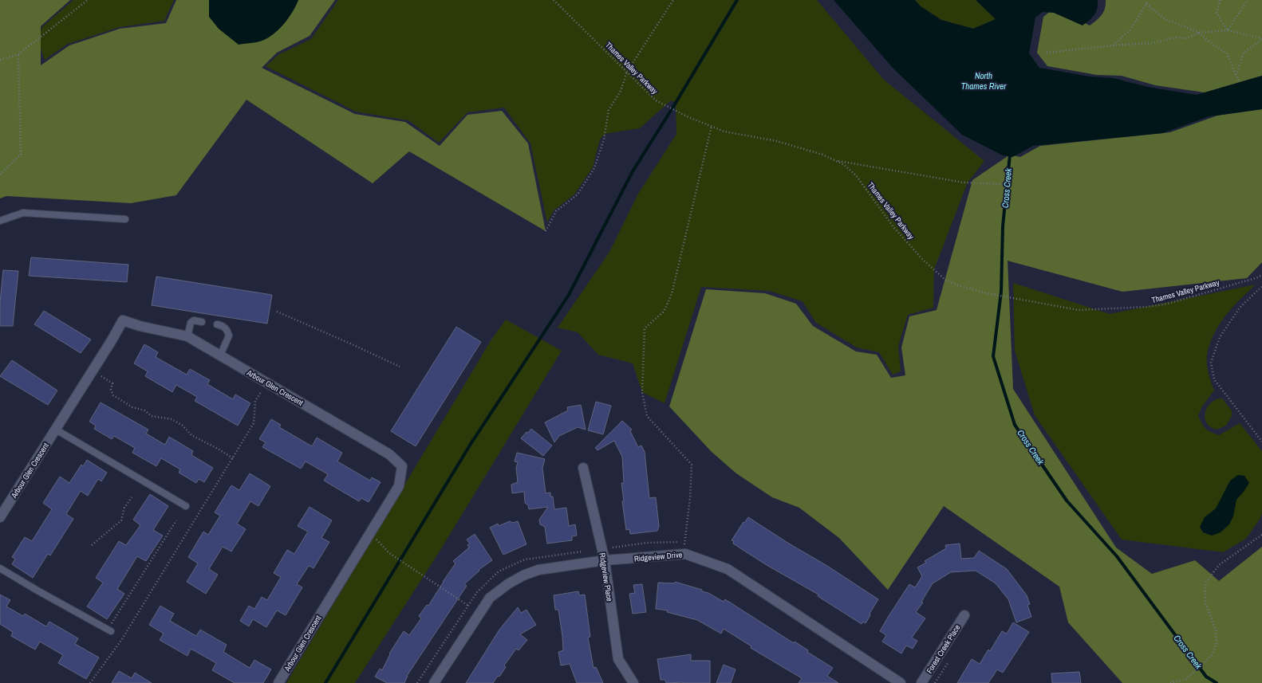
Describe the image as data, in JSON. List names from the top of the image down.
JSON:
{
  "streets": {
    "street": [
      "Arbour Glen Crescent",
      "Ridgeview Drive",
      "Ridgeview Place",
      "Forest Creek Place"
    ],
    "path": ["Thames Valley Parkway"]
  },
  "crossings": [
    ["Ridgeview Drive", "Ridgeview Place"]
  ],
  "water": ["North Thames River", "Cross Creek"]
}
